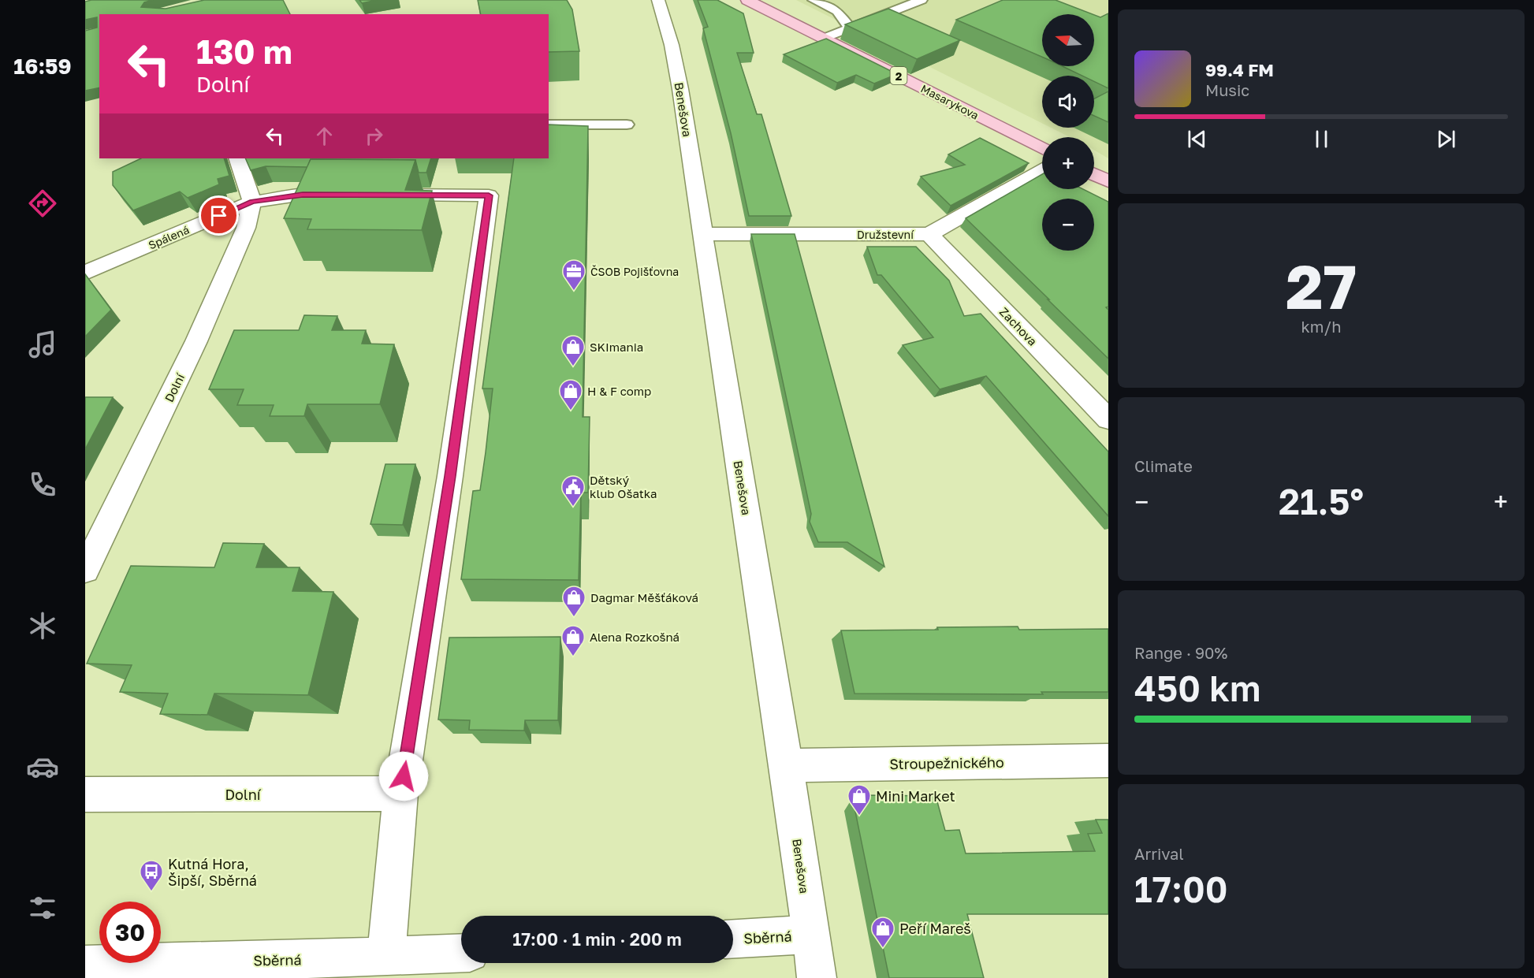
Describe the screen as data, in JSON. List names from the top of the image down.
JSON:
{
  "streets": {
    "main road": ["2", "Masarykova"],
    "street": [
      "Benešova",
      "Družstevní",
      "Spálená",
      "Zachova",
      "Dolní",
      "Stroupežnického",
      "Sběrná"
    ]
  },
  "crossings": [
    ["Benešova", "Družstevní"],
    ["Benešova", "Stroupežnického"],
    ["Benešova", "Sběrná"],
    ["Družstevní", "Zachova"],
    ["Spálená", "Dolní"]
  ],
  "places": {
    "office": ["ČSOB Pojišťovna"],
    "shop": [
      "SKImania",
      "H & F comp",
      "Dagmar Měšťáková",
      "Alena Rozkošná",
      "Mini Market",
      "Peří Mareš"
    ],
    "public building": ["Dětský klub Ošatka"],
    "bus stop": ["Kutná Hora, Šipší, Sběrná"]
  },
  "north": "left",
  "page": {
    "tabs": "16:59",
    "map_buttons": ["+", "−"],
    "turn": ["130 m", "Dolní"],
    "song": ["99.4 FM", "Music"],
    "tile": [
      ["27", "km/h"],
      "Climate",
      ["Range · 90%", "450 km"],
      ["Arrival", "17:00"]
    ],
    "heat": ["−", "21.5°", "+"],
    "limit": "30",
    "trip": "17:00 · 1 min · 200 m"
  }
}
